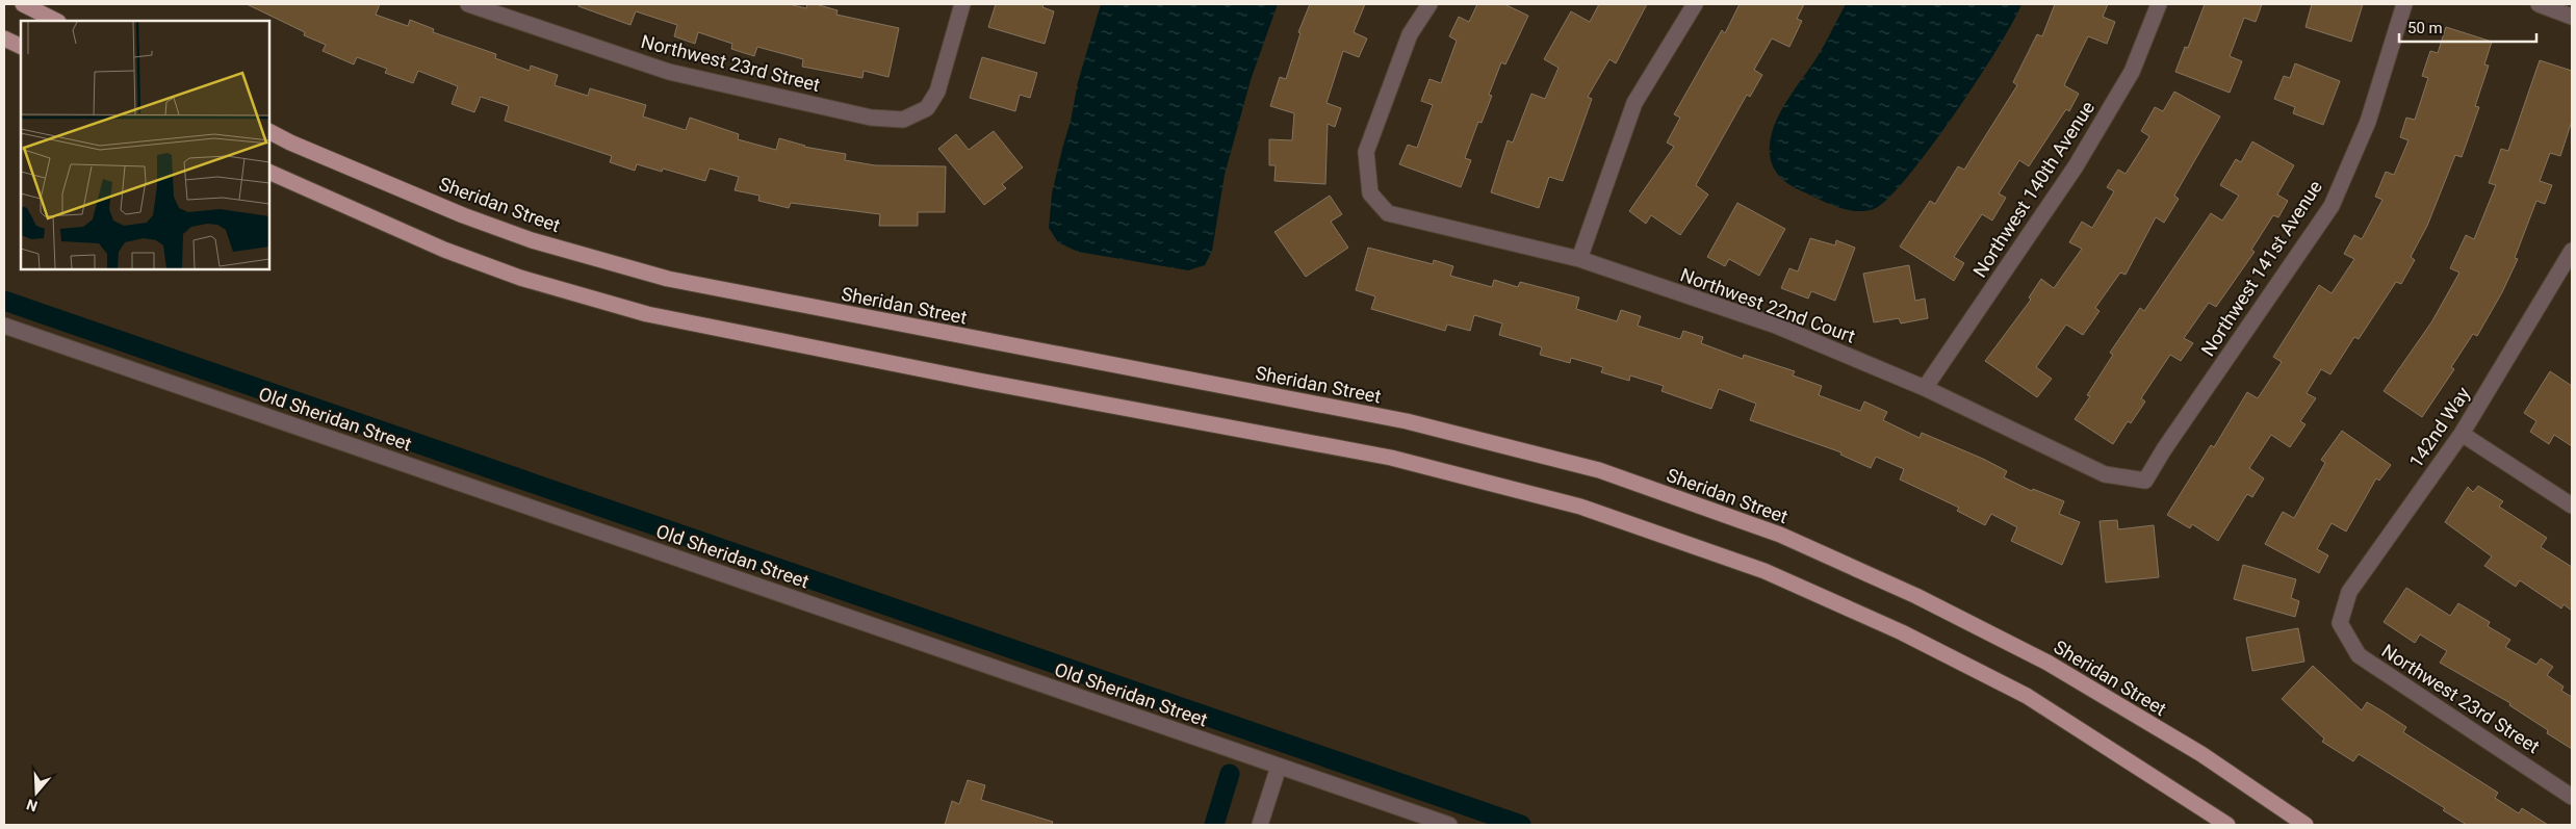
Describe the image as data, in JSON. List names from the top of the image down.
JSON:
{
  "streets": {
    "main road": ["Sheridan Street"],
    "street": [
      "Northwest 23rd Street",
      "Northwest 140th Avenue",
      "Northwest 141st Avenue",
      "Northwest 22nd Court",
      "Old Sheridan Street",
      "142nd Way"
    ]
  },
  "crossings": [
    ["Northwest 23rd Street", "142nd Way"],
    ["Northwest 140th Avenue", "Northwest 22nd Court"],
    ["Northwest 141st Avenue", "Northwest 22nd Court"]
  ],
  "scale_bar": "50 m",
  "north": "bottom"
}
